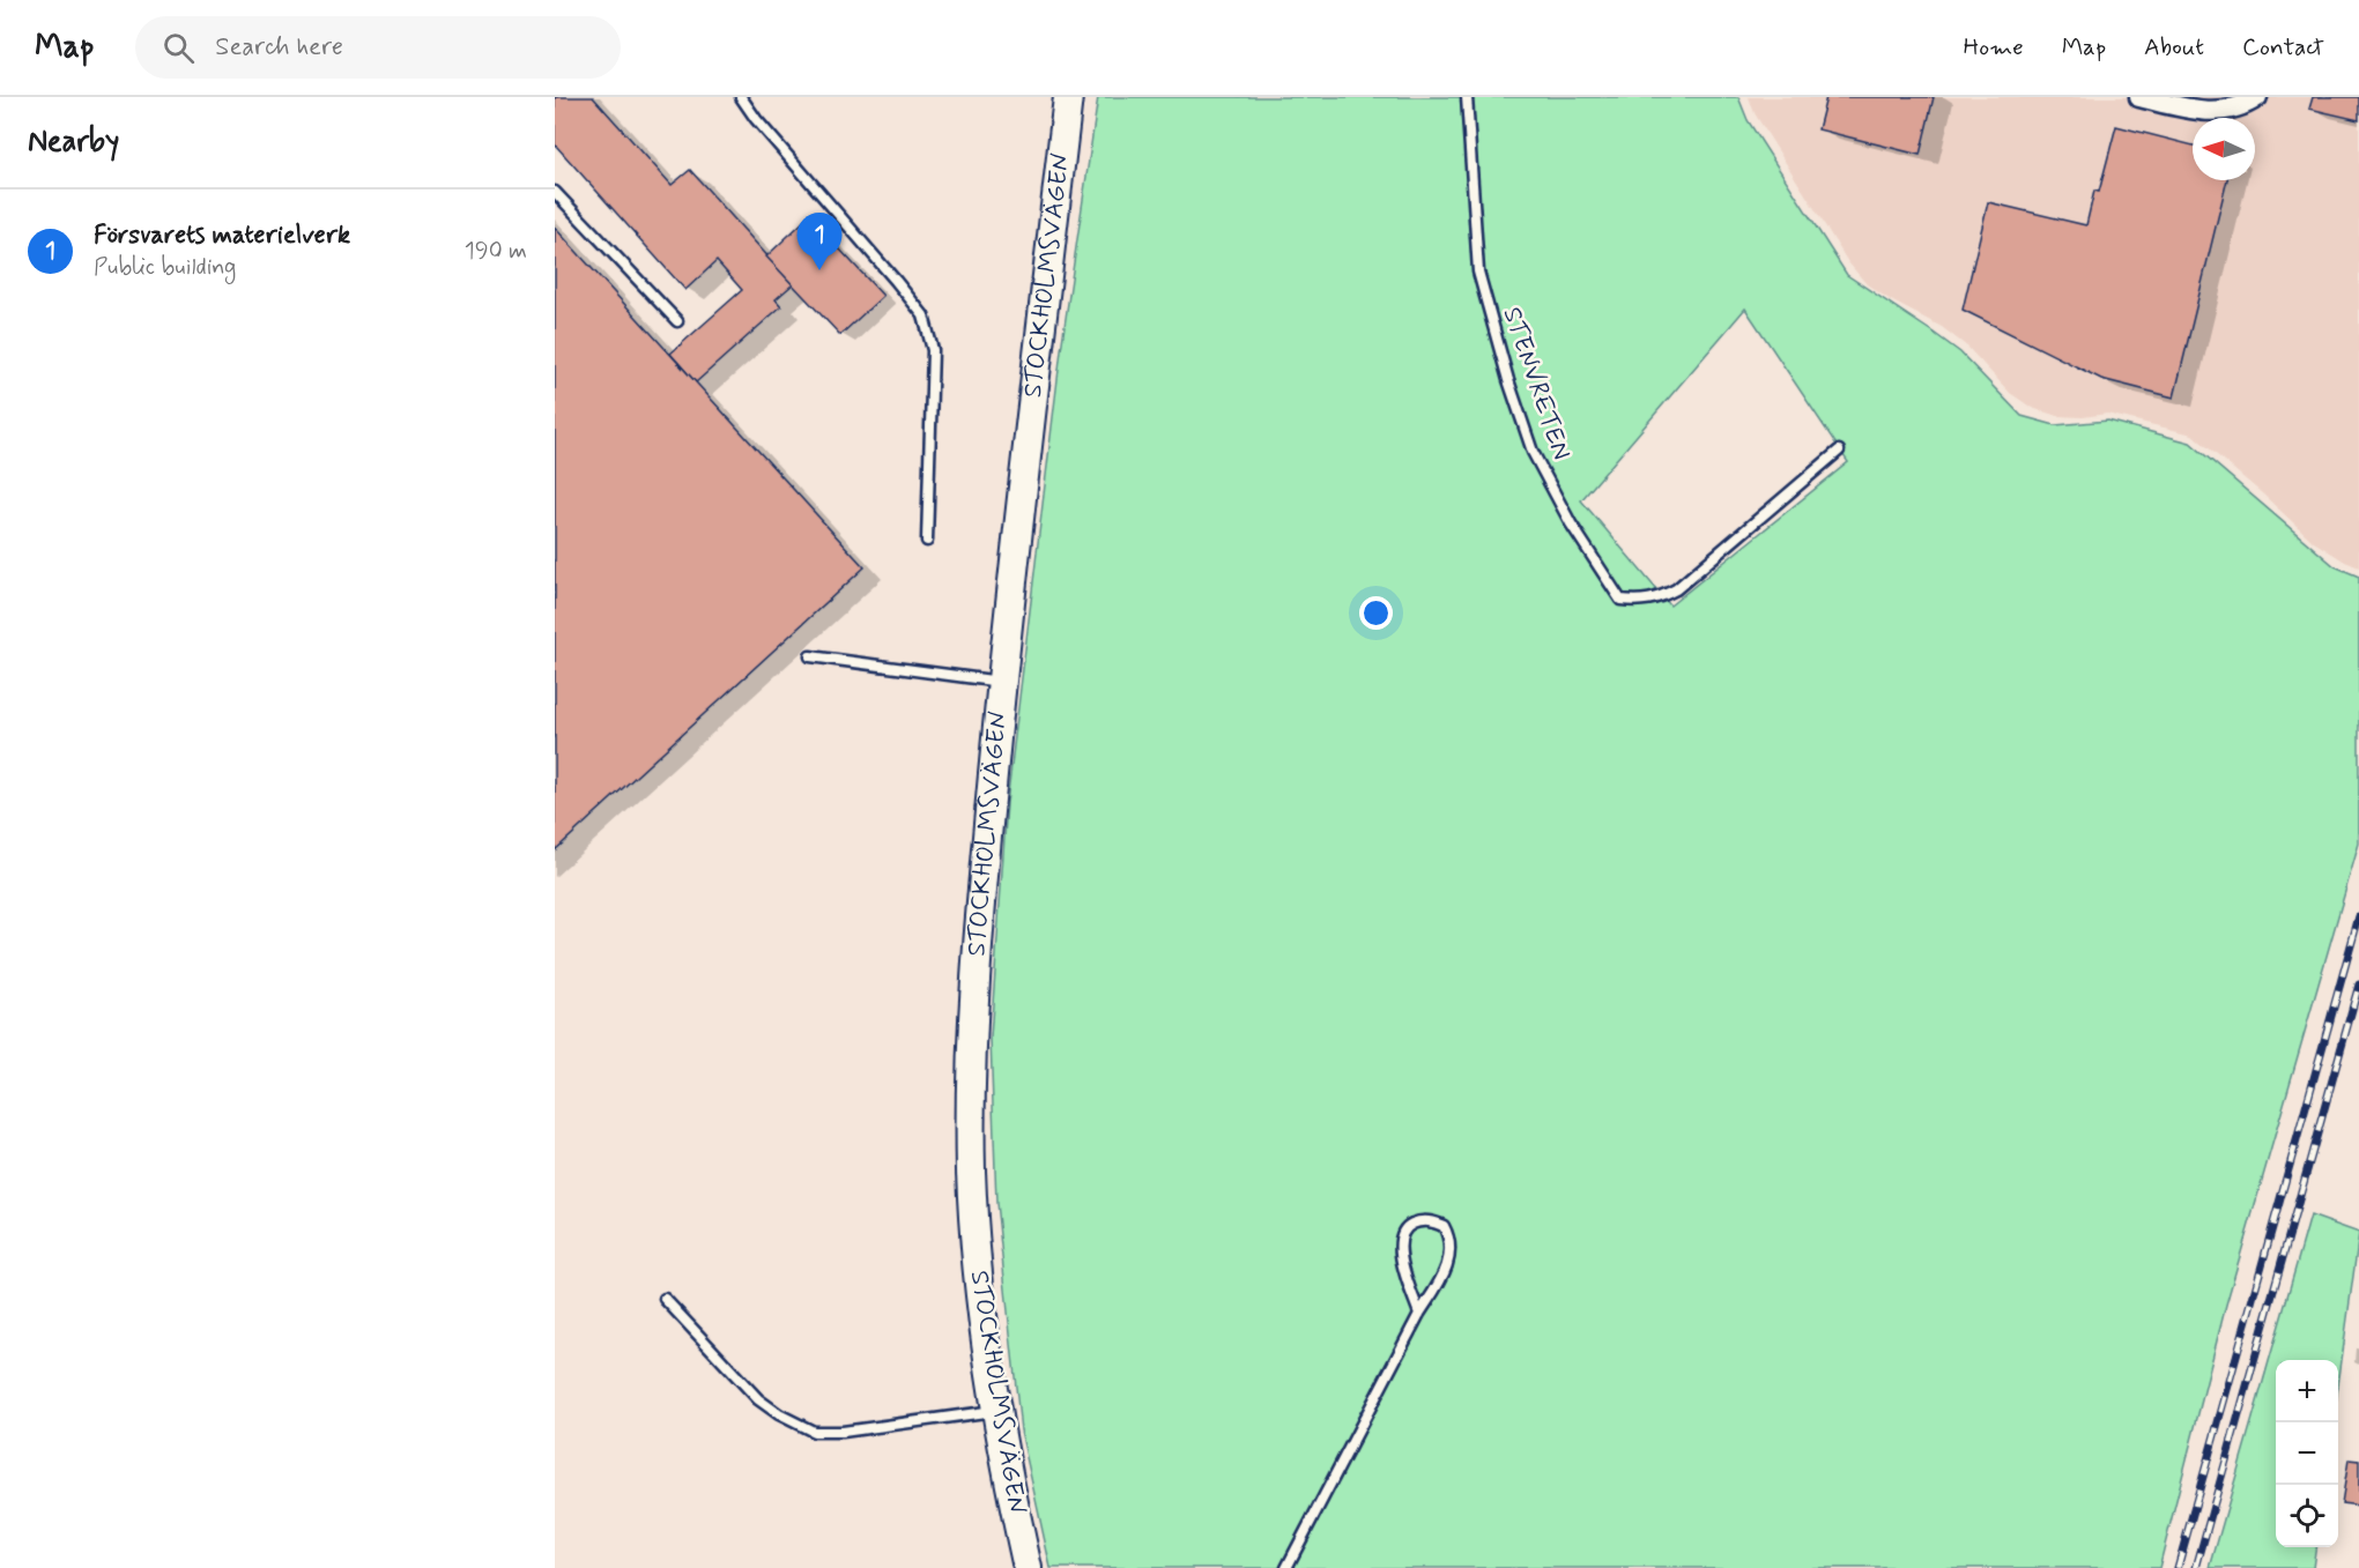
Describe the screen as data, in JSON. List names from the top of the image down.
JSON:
{
  "streets": {
    "main road": ["STOCKHOLMSVÄGEN"],
    "lane": ["STENVRETEN"]
  },
  "north": "left",
  "page": {
    "header": "Map",
    "search": "Search here",
    "nav": [
      "Home",
      "Map",
      "About",
      "Contact"
    ],
    "heading": "Nearby",
    "list": [
      {
        "mark": "1",
        "name": "Försvarets materielverk",
        "note": "Public building",
        "value": "190 m"
      }
    ],
    "pins": "1",
    "map_buttons": ["+", "−"]
  }
}
